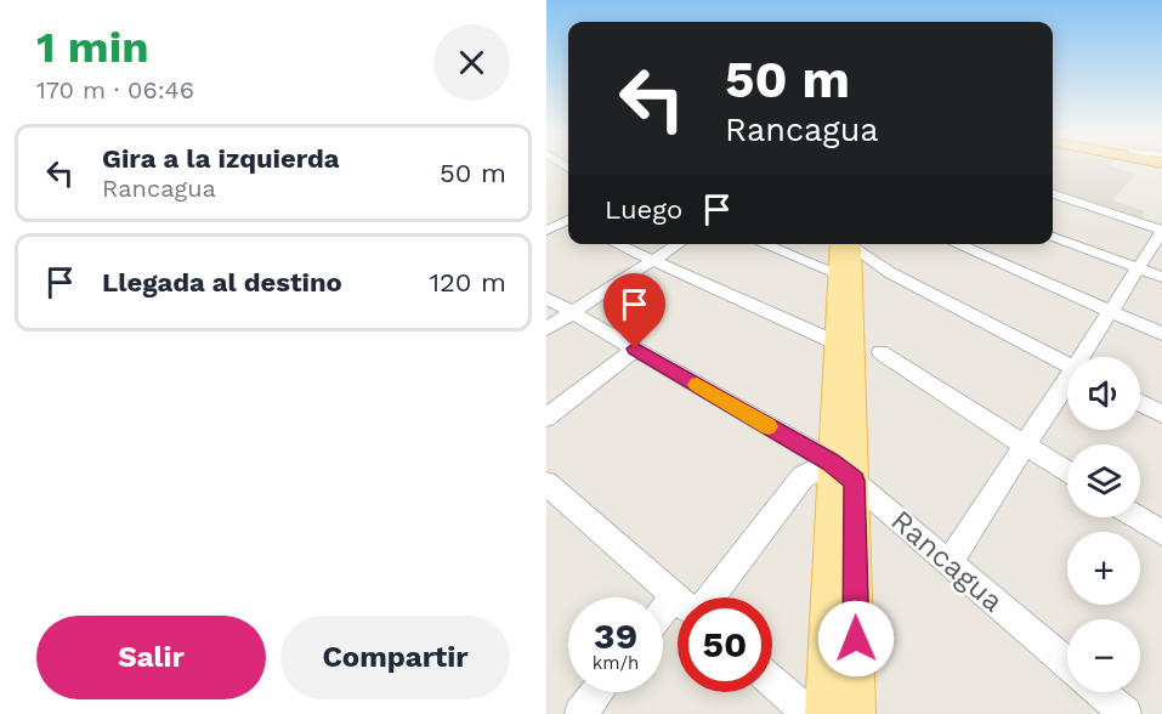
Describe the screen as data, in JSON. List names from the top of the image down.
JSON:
{
  "streets": {
    "street": ["Rancagua"]
  },
  "page": {
    "heading": ["1 min", "170 m · 06:46"],
    "turn": ["50 m", "Rancagua"],
    "list": [
      {
        "name": "Gira a la izquierda",
        "note": "Rancagua",
        "value": "50 m"
      },
      {
        "name": "Llegada al destino",
        "value": "120 m"
      }
    ],
    "then": "Luego",
    "map_buttons": ["+", "−"],
    "speed": "39 km/h",
    "limit": "50",
    "buttons": ["Salir", "Compartir"]
  }
}
